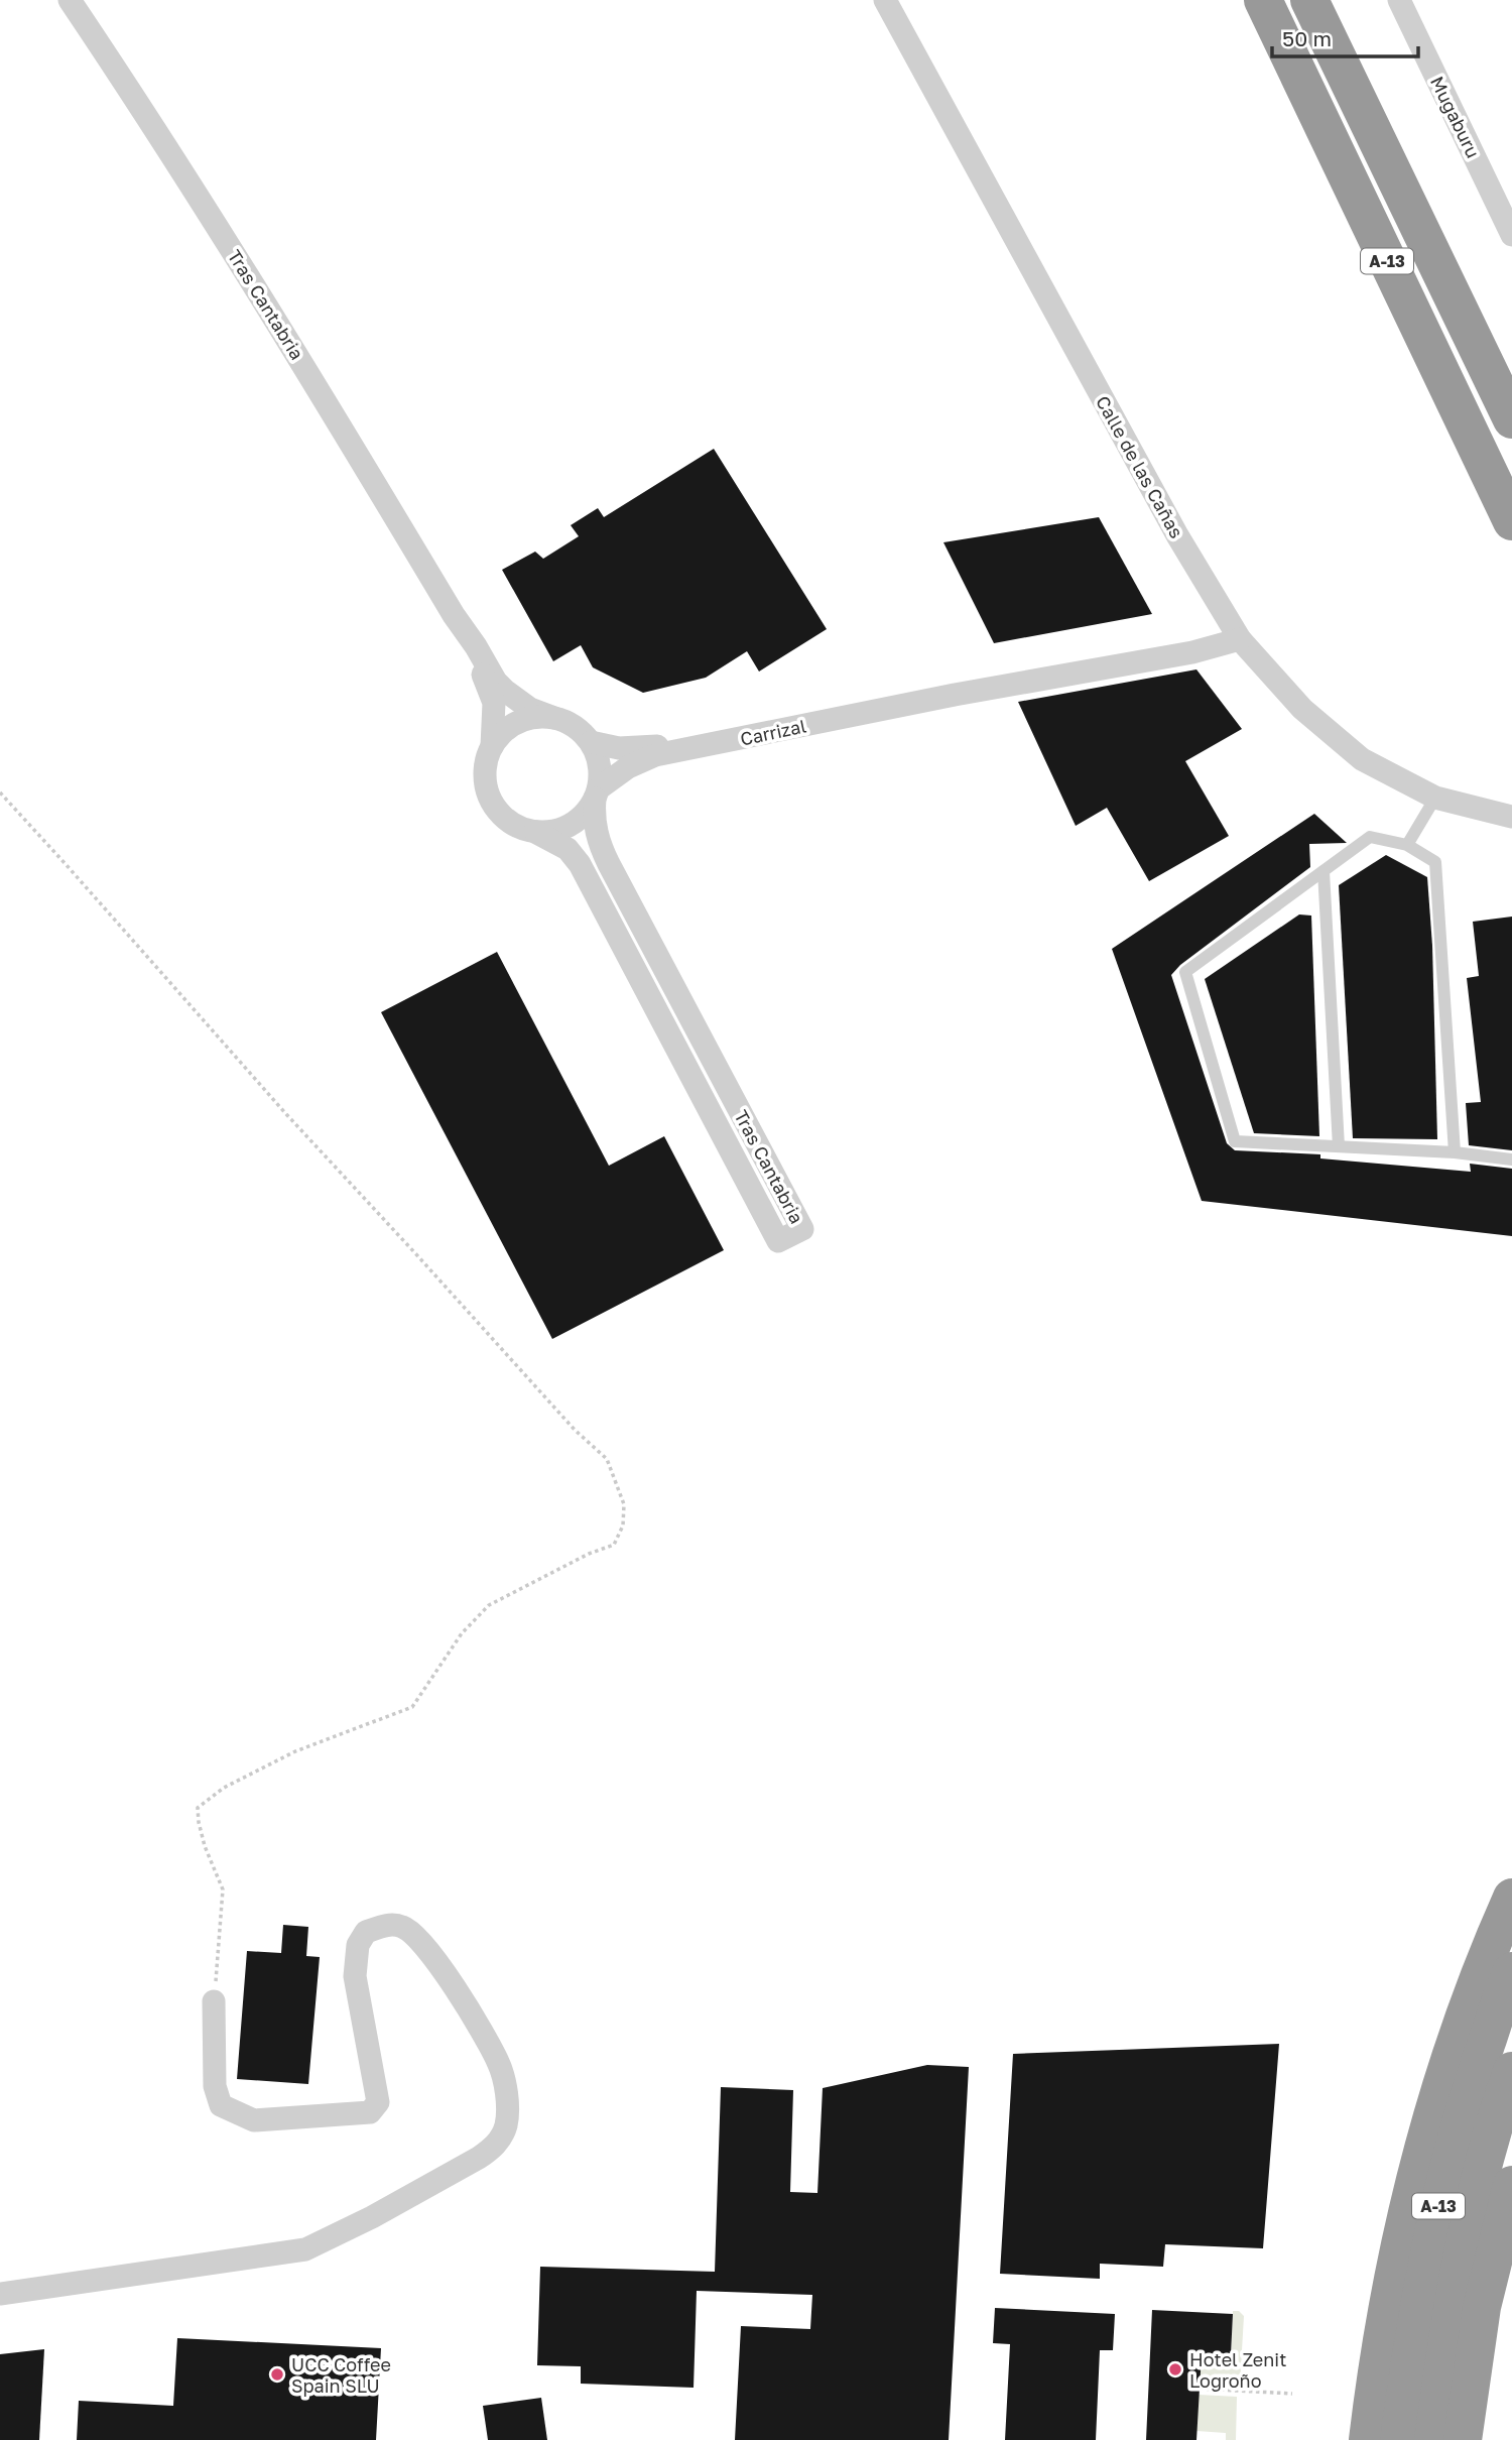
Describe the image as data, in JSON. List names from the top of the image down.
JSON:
{
  "streets": {
    "highway": ["A-13"],
    "street": [
      "Mugaburu",
      "Tras Cantabria",
      "Calle de las Cañas",
      "Carrizal"
    ]
  },
  "crossings": [
    ["Tras Cantabria", "Carrizal"],
    ["Calle de las Cañas", "Carrizal"]
  ],
  "places": ["Hotel Zenit Logroño", "UCC Coffee Spain SLU"],
  "scale_bar": "50 m"
}
